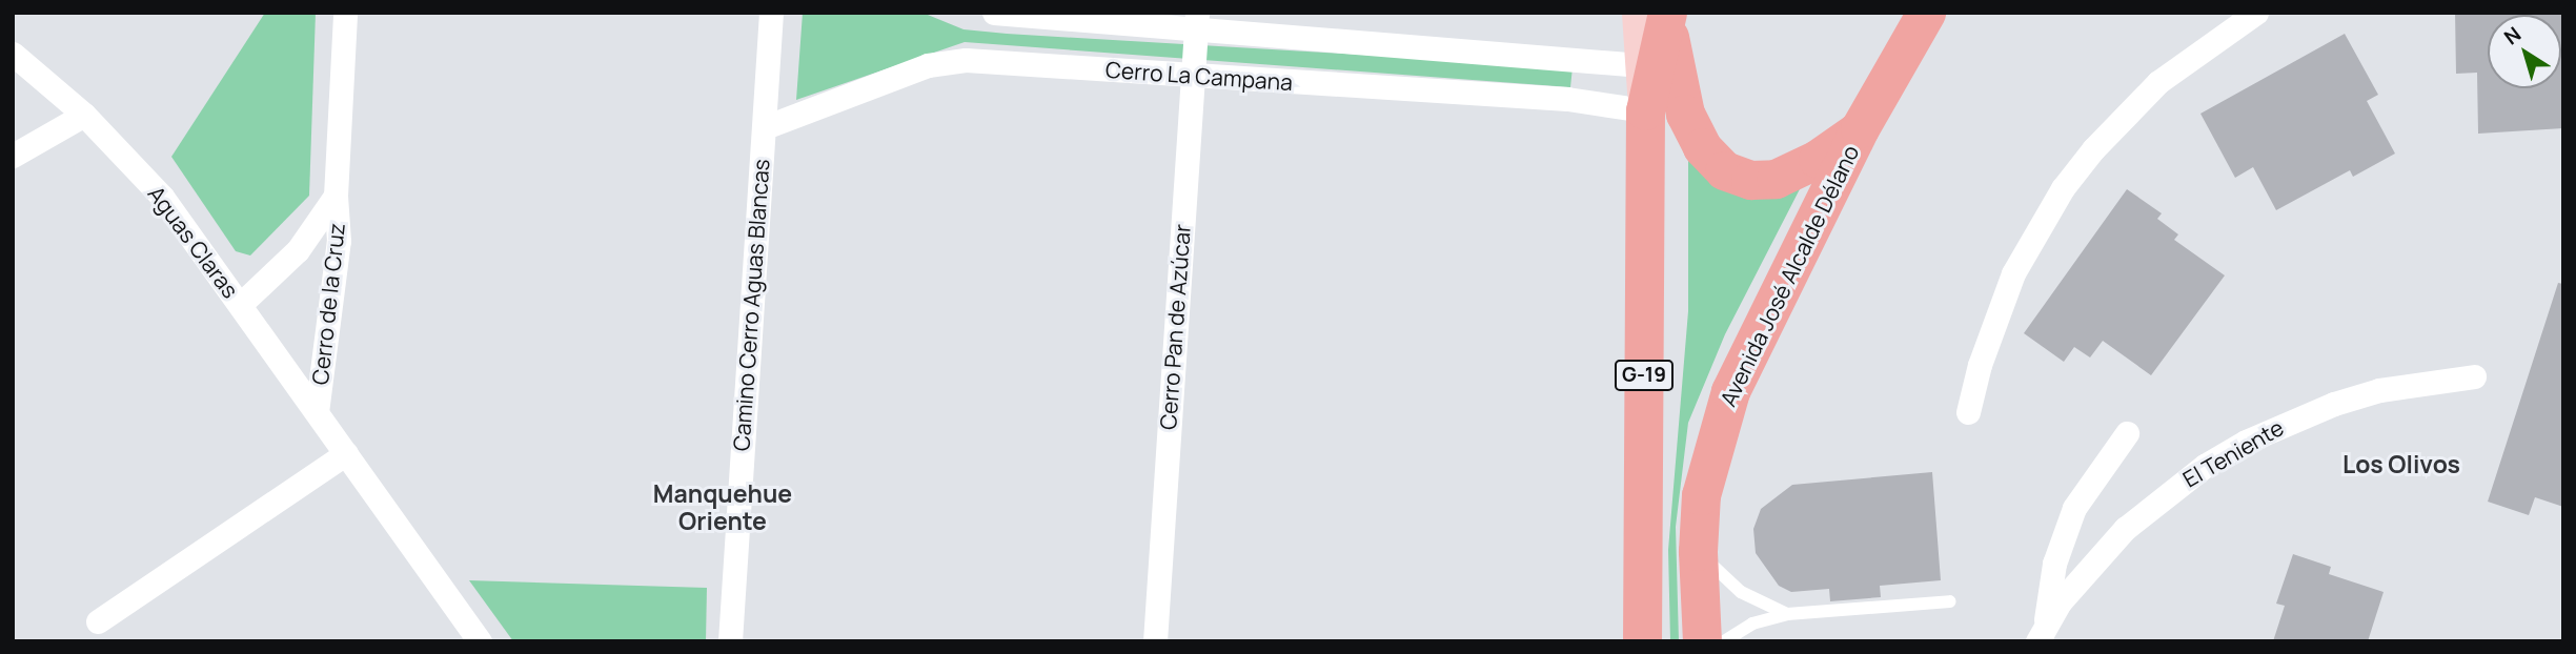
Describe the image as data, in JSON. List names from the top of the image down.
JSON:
{
  "streets": {
    "main road": ["Avenida José Alcalde Délano", "G-19"],
    "street": [
      "Cerro La Campana",
      "Aguas Claras",
      "Cerro de la Cruz",
      "Camino Cerro Aguas Blancas",
      "Cerro Pan de Azúcar",
      "El Teniente"
    ]
  },
  "crossings": [
    ["Cerro La Campana", "Camino Cerro Aguas Blancas"],
    ["Cerro La Campana", "Cerro Pan de Azúcar"],
    ["Cerro La Campana", "G-19"],
    ["Aguas Claras", "Cerro de la Cruz"]
  ],
  "districts": ["Los Olivos", "Manquehue Oriente"],
  "north": "top left"
}
